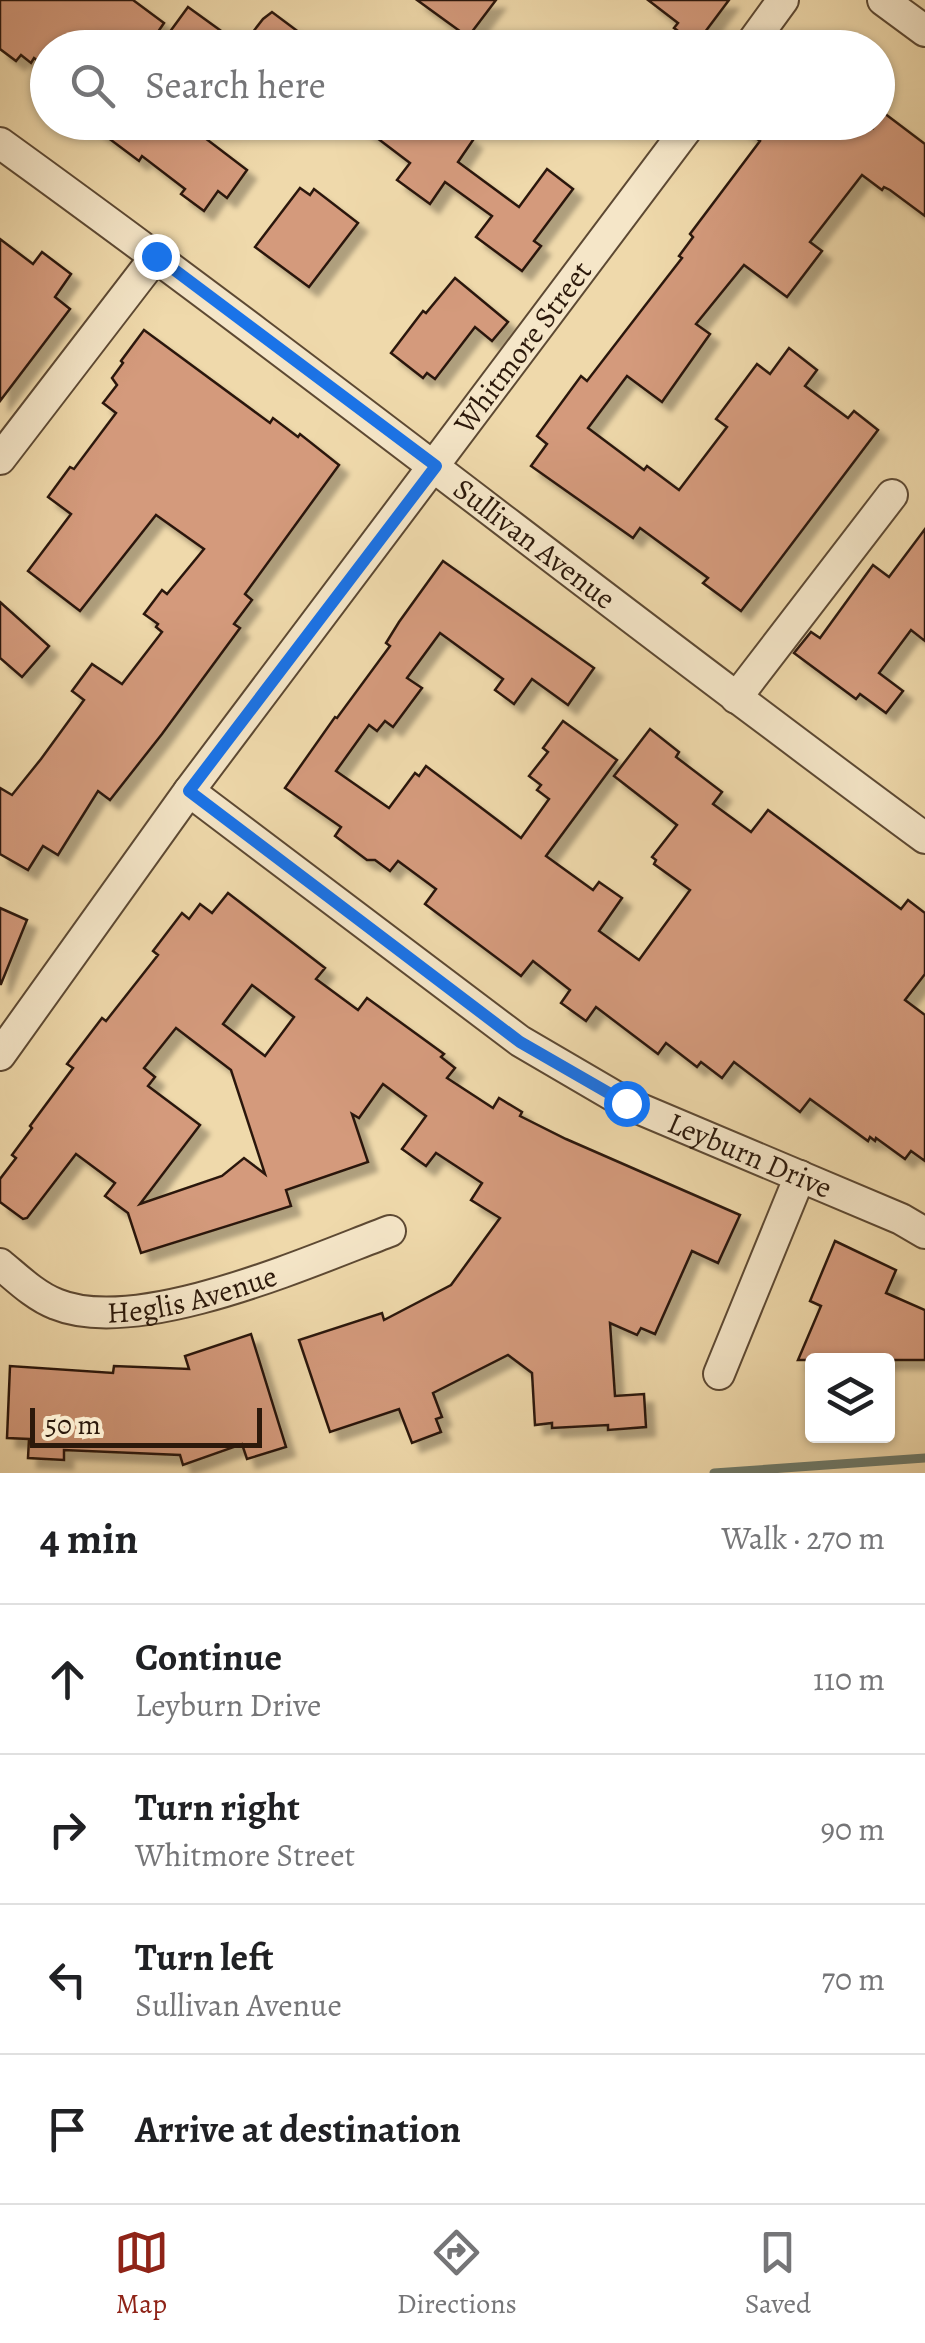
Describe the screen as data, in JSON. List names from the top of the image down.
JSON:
{
  "streets": {
    "street": [
      "Whitmore Street",
      "Sullivan Avenue",
      "Leyburn Drive",
      "Heglis Avenue"
    ]
  },
  "crossings": [
    ["Whitmore Street", "Sullivan Avenue"],
    ["Whitmore Street", "Leyburn Drive"]
  ],
  "scale_bar": "50 m",
  "page": {
    "search": "Search here",
    "scale": "50 m",
    "heading": ["4 min", "Walk · 270 m"],
    "list": [
      ["Continue", "Leyburn Drive", "110 m"],
      ["Turn right", "Whitmore Street", "90 m"],
      ["Turn left", "Sullivan Avenue", "70 m"],
      "Arrive at destination"
    ],
    "nav": ["Map", "Directions", "Saved"]
  }
}
